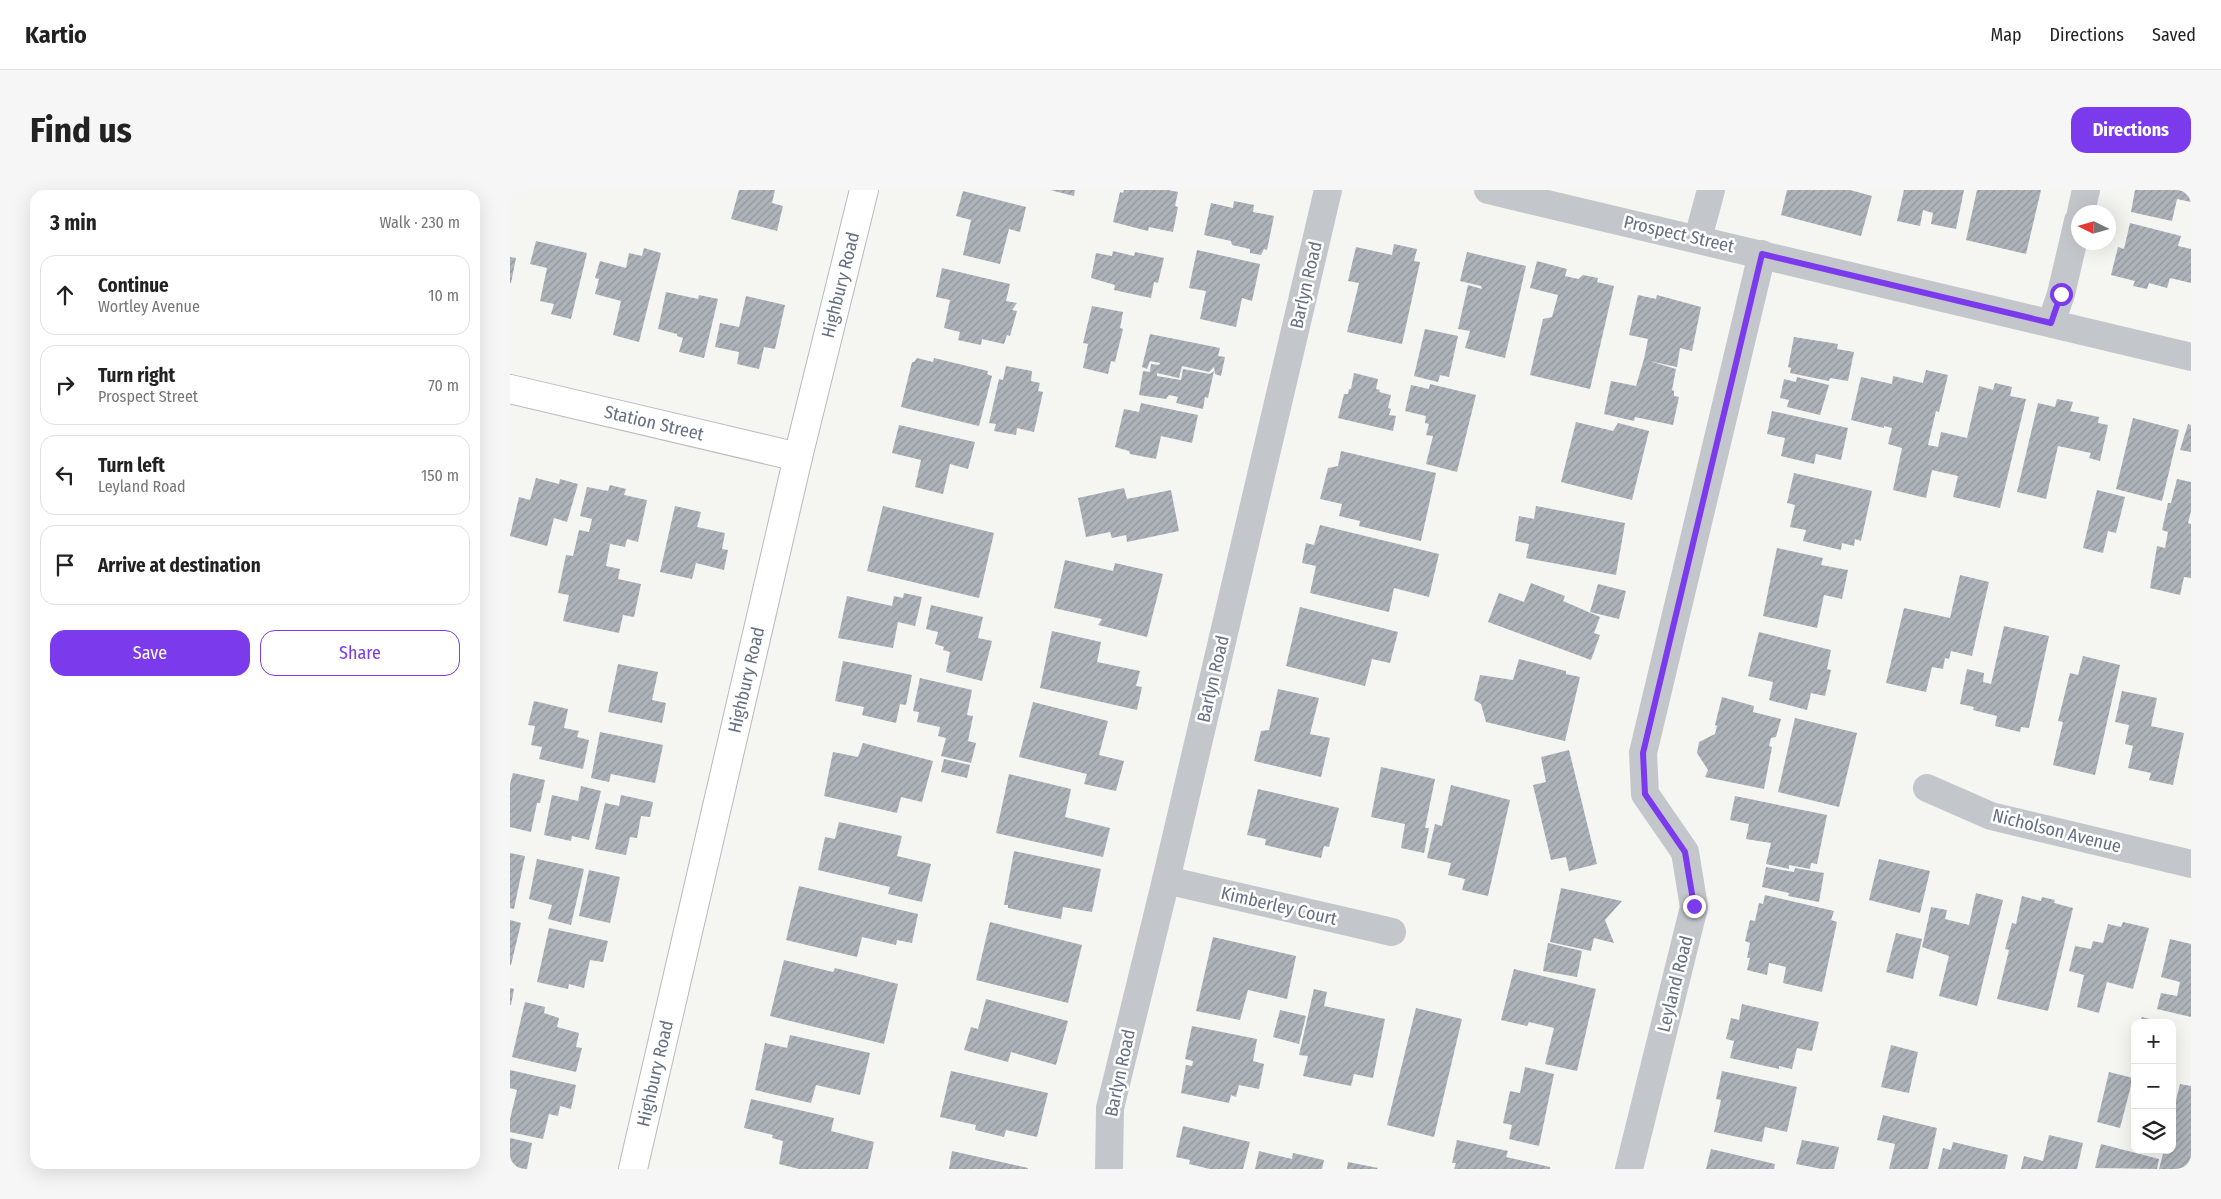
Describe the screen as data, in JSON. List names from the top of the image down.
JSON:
{
  "streets": {
    "main road": ["Highbury Road", "Station Street"],
    "street": [
      "Prospect Street",
      "Barlyn Road",
      "Nicholson Avenue",
      "Kimberley Court",
      "Leyland Road"
    ]
  },
  "crossings": [
    ["Prospect Street", "Leyland Road"],
    ["Highbury Road", "Station Street"],
    ["Barlyn Road", "Kimberley Court"]
  ],
  "north": "left",
  "page": {
    "header": "Kartio",
    "nav": ["Map", "Directions", "Saved"],
    "buttons": [
      "Directions",
      ["Save", "Share"]
    ],
    "title": "Find us",
    "heading": ["3 min", "Walk · 230 m"],
    "list": [
      ["Continue", "Wortley Avenue", "10 m"],
      ["Turn right", "Prospect Street", "70 m"],
      ["Turn left", "Leyland Road", "150 m"],
      "Arrive at destination"
    ],
    "map_buttons": ["+", "−"]
  }
}
